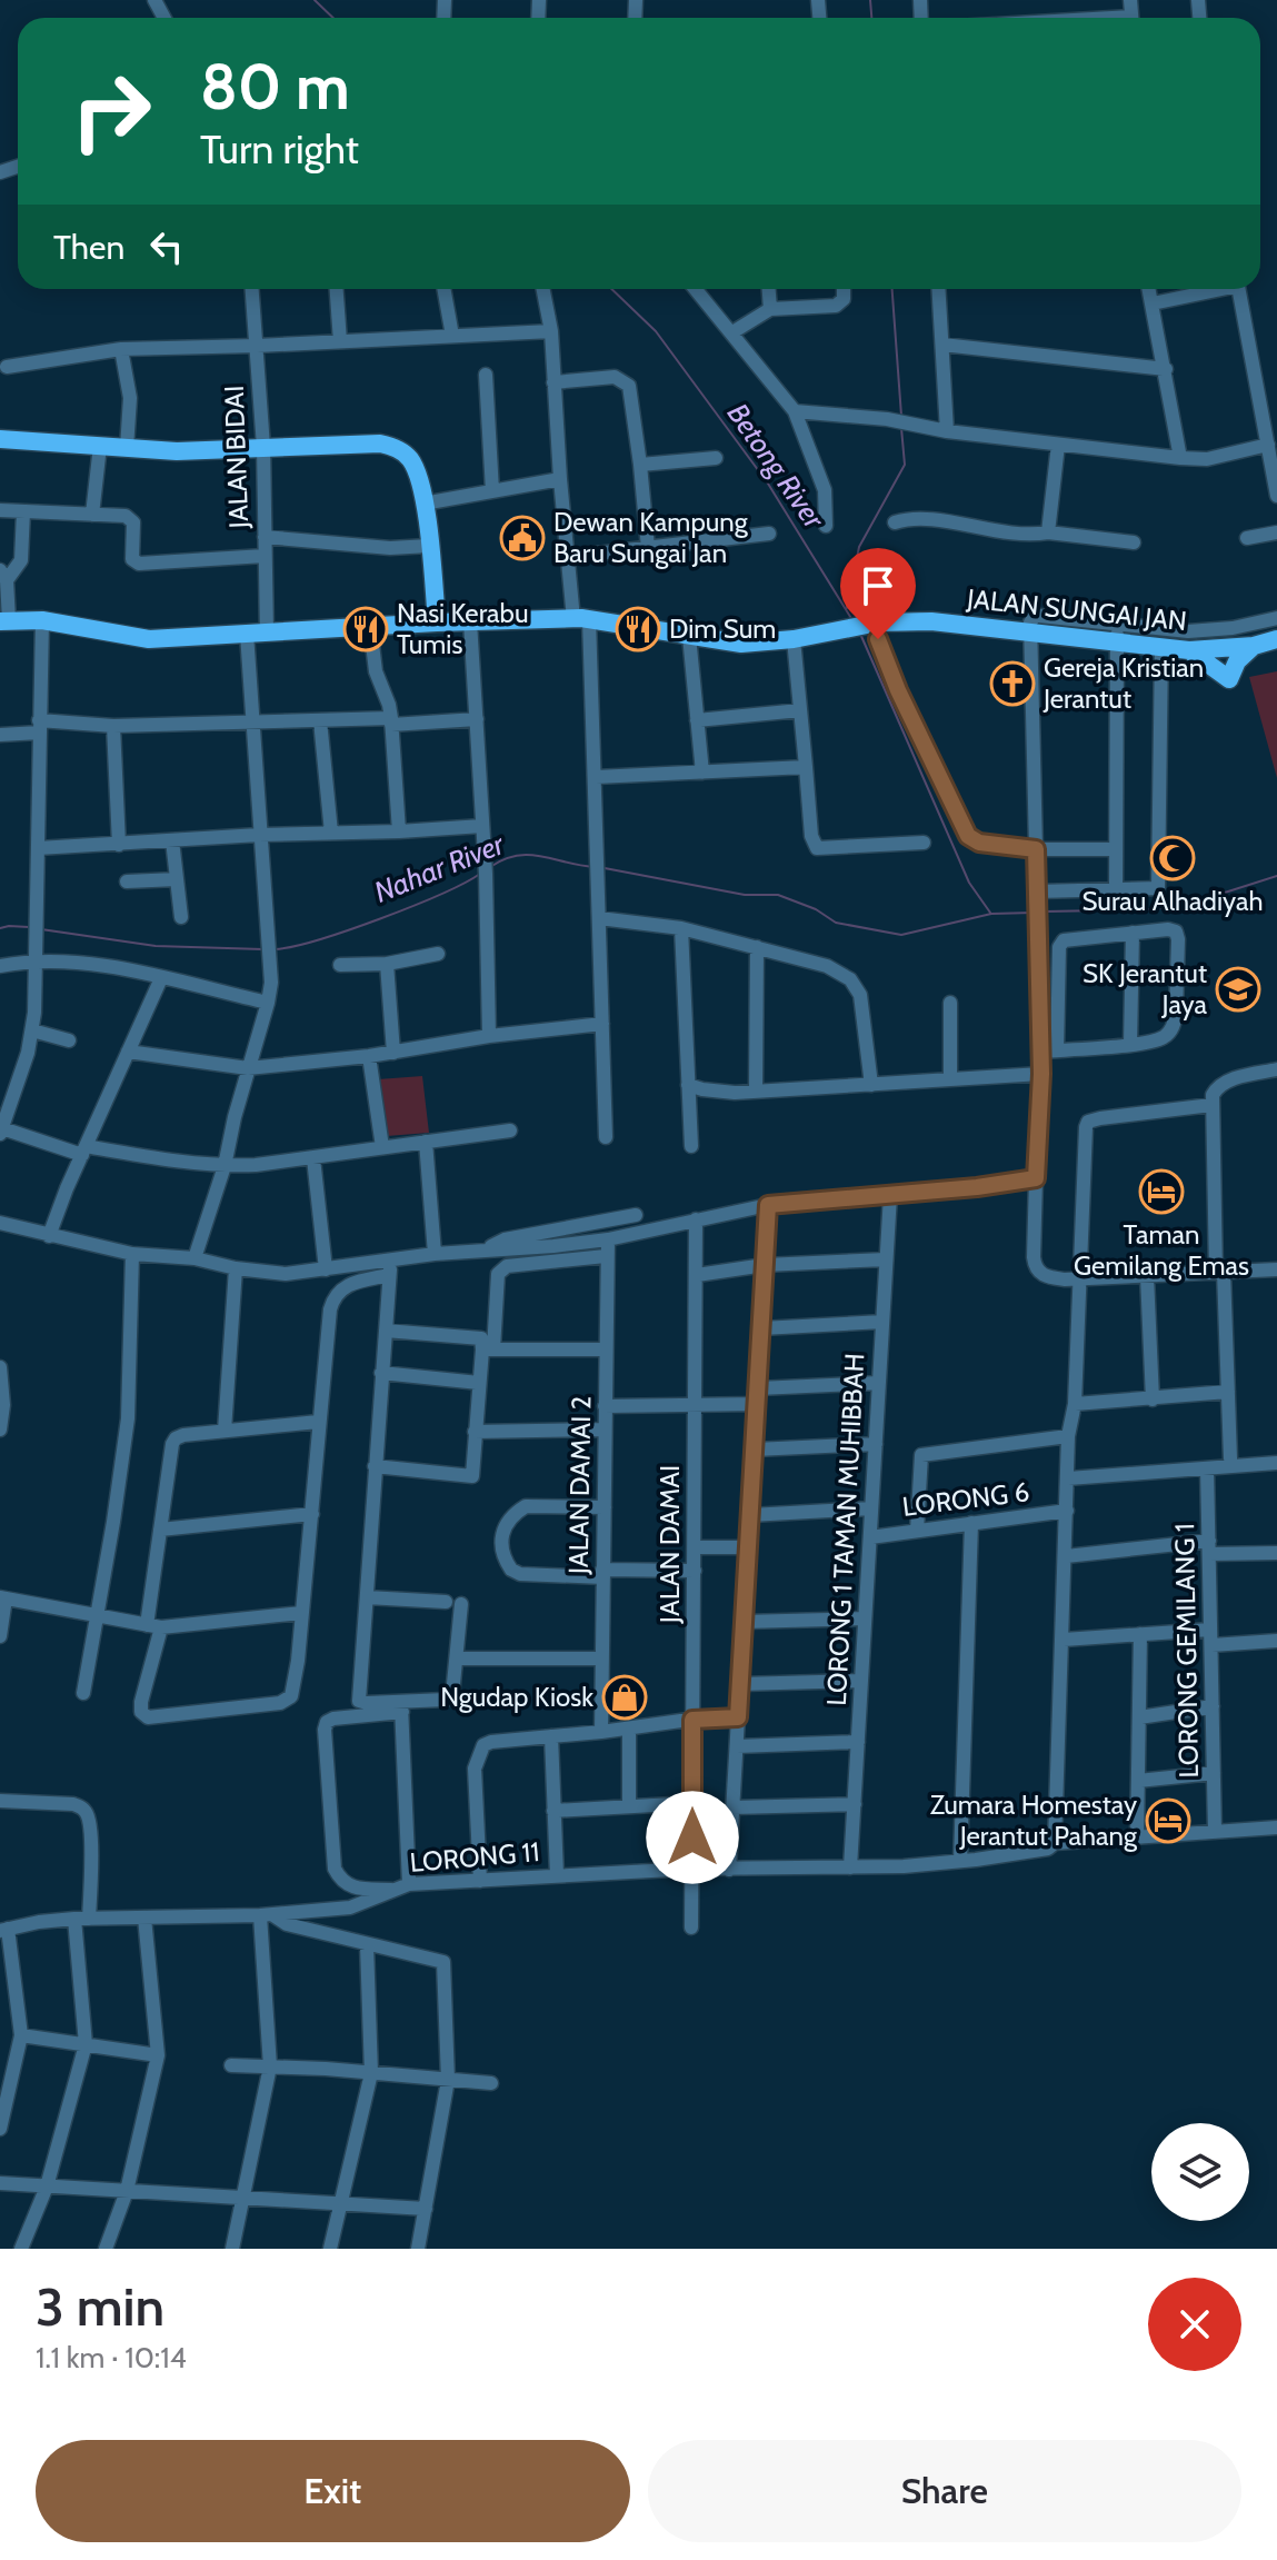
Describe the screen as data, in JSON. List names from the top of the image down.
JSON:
{
  "streets": {
    "main road": ["JALAN SUNGAI JAN"],
    "street": [
      "JALAN BIDAI",
      "JALAN DAMAI 2",
      "LORONG 6",
      "LORONG 1 TAMAN MUHIBBAH",
      "JALAN DAMAI",
      "LORONG GEMILANG 1",
      "LORONG 11"
    ]
  },
  "crossings": [
    ["JALAN BIDAI", "JALAN SUNGAI JAN"],
    ["LORONG 6", "LORONG 1 TAMAN MUHIBBAH"],
    ["LORONG 1 TAMAN MUHIBBAH", "LORONG 11"],
    ["JALAN DAMAI", "LORONG 11"],
    ["LORONG GEMILANG 1", "LORONG 11"]
  ],
  "water": ["Betong River", "Nahar River"],
  "places": {
    "public building": ["Dewan Kampung Baru Sungai Jan"],
    "restaurant": ["Nasi Kerabu Tumis", "Dim Sum"],
    "church": ["Gereja Kristian Jerantut"],
    "mosque": ["Surau Alhadiyah"],
    "school or university": ["SK Jerantut Jaya"],
    "hotel": ["Taman Gemilang Emas", "Zumara Homestay Jerantut Pahang"],
    "shop": ["Ngudap Kiosk"]
  },
  "page": {
    "turn": ["80 m", "Turn right"],
    "then": "Then",
    "heading": ["3 min", "1.1 km · 10:14"],
    "buttons": ["Exit", "Share"]
  }
}
